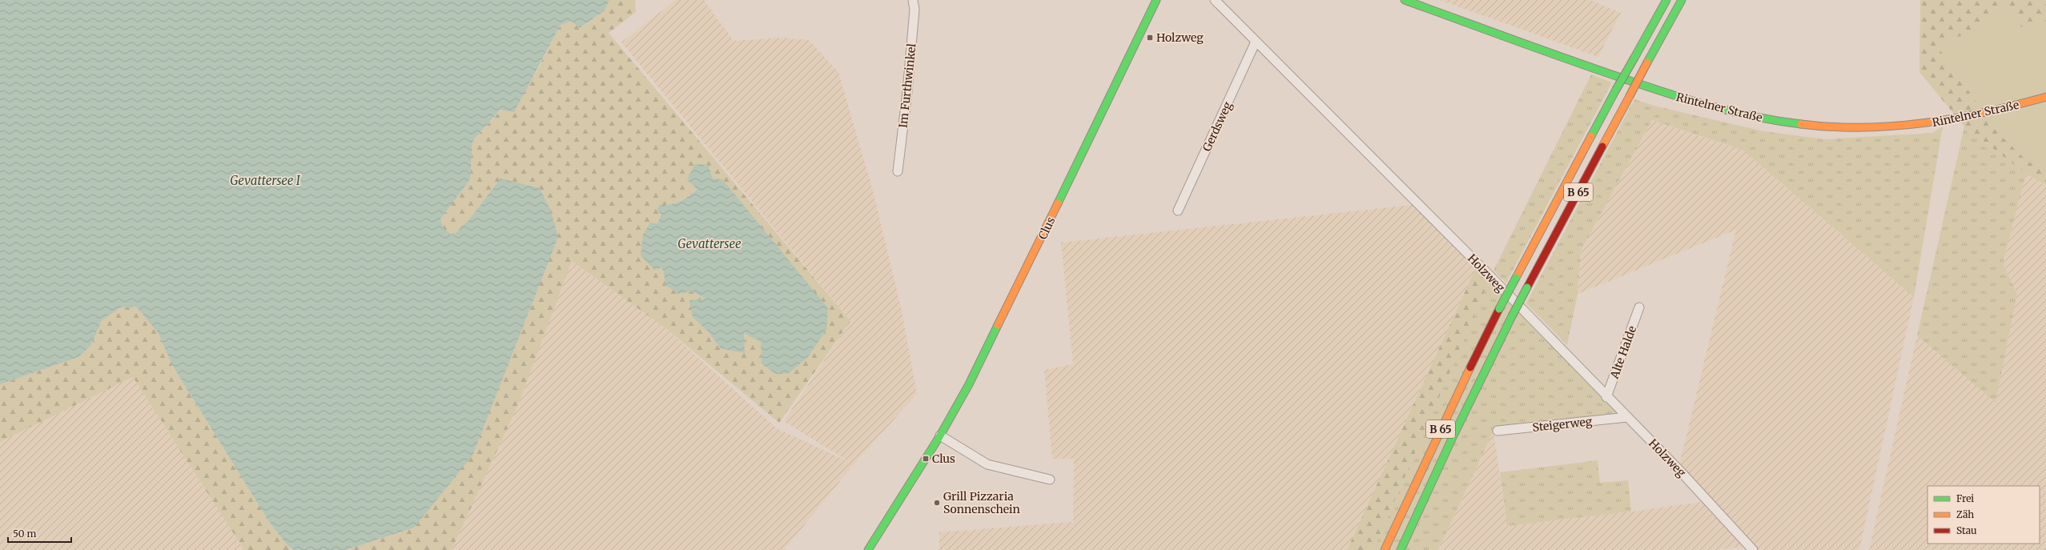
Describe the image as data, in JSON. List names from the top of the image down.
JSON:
{
  "streets": {
    "main road": ["Rintelner Straße", "B 65", "Clus"],
    "street": [
      "Im Furthwinkel",
      "Gerdsweg",
      "Holzweg",
      "Alte Halde",
      "Steigerweg"
    ]
  },
  "crossings": [
    ["Gerdsweg", "Holzweg"],
    ["Holzweg", "Alte Halde"],
    ["Holzweg", "Steigerweg"]
  ],
  "water": ["Gevattersee I", "Gevattersee"],
  "places": {
    "transit": ["Holzweg", "Clus"],
    "other": ["Grill Pizzaria Sonnenschein"]
  },
  "legend": ["Frei", "Zäh", "Stau"],
  "scale_bar": "50 m"
}
